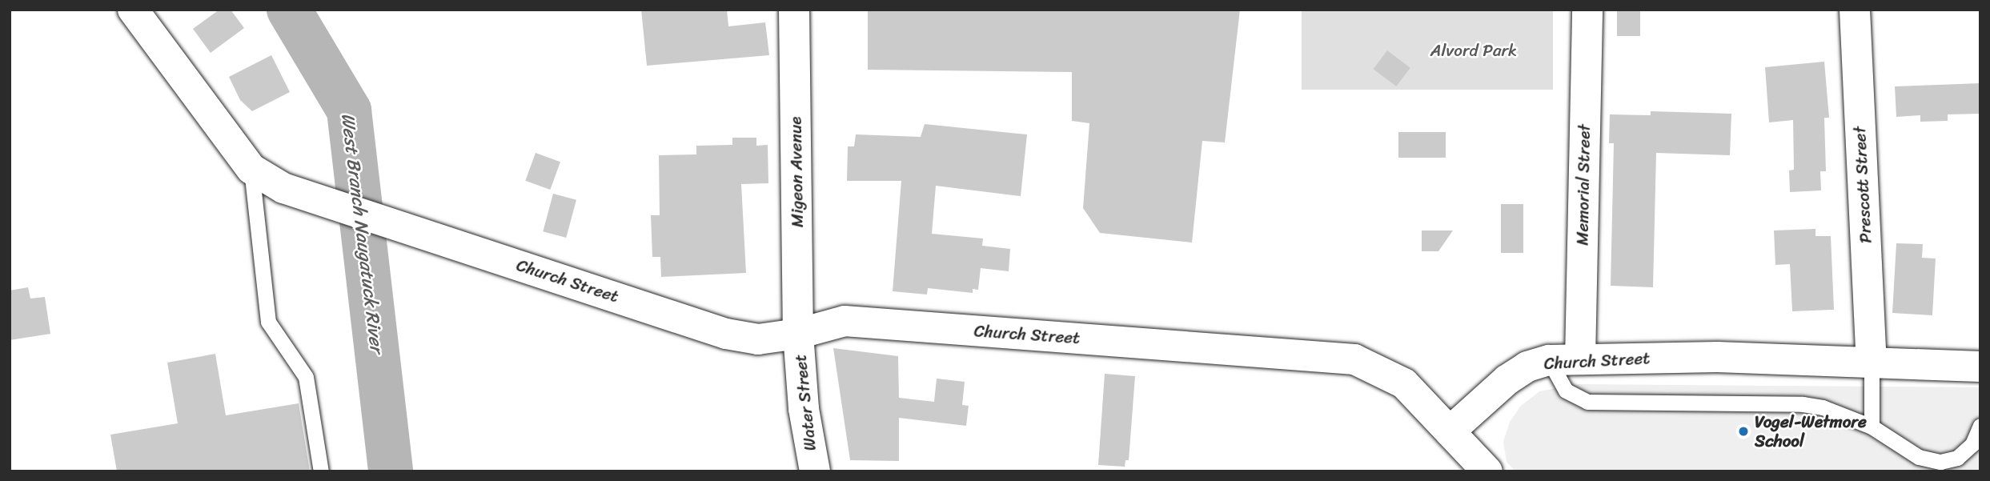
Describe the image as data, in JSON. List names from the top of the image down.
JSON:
{
  "streets": {
    "street": [
      "Migeon Avenue",
      "Memorial Street",
      "Prescott Street",
      "Church Street",
      "Water Street"
    ]
  },
  "crossings": [
    ["Migeon Avenue", "Church Street"],
    ["Migeon Avenue", "Water Street"],
    ["Memorial Street", "Church Street"],
    ["Prescott Street", "Church Street"],
    ["Church Street", "Water Street"]
  ],
  "water": ["West Branch Naugatuck River"],
  "parks": ["Alvord Park"],
  "places": ["Vogel-Wetmore School"]
}
